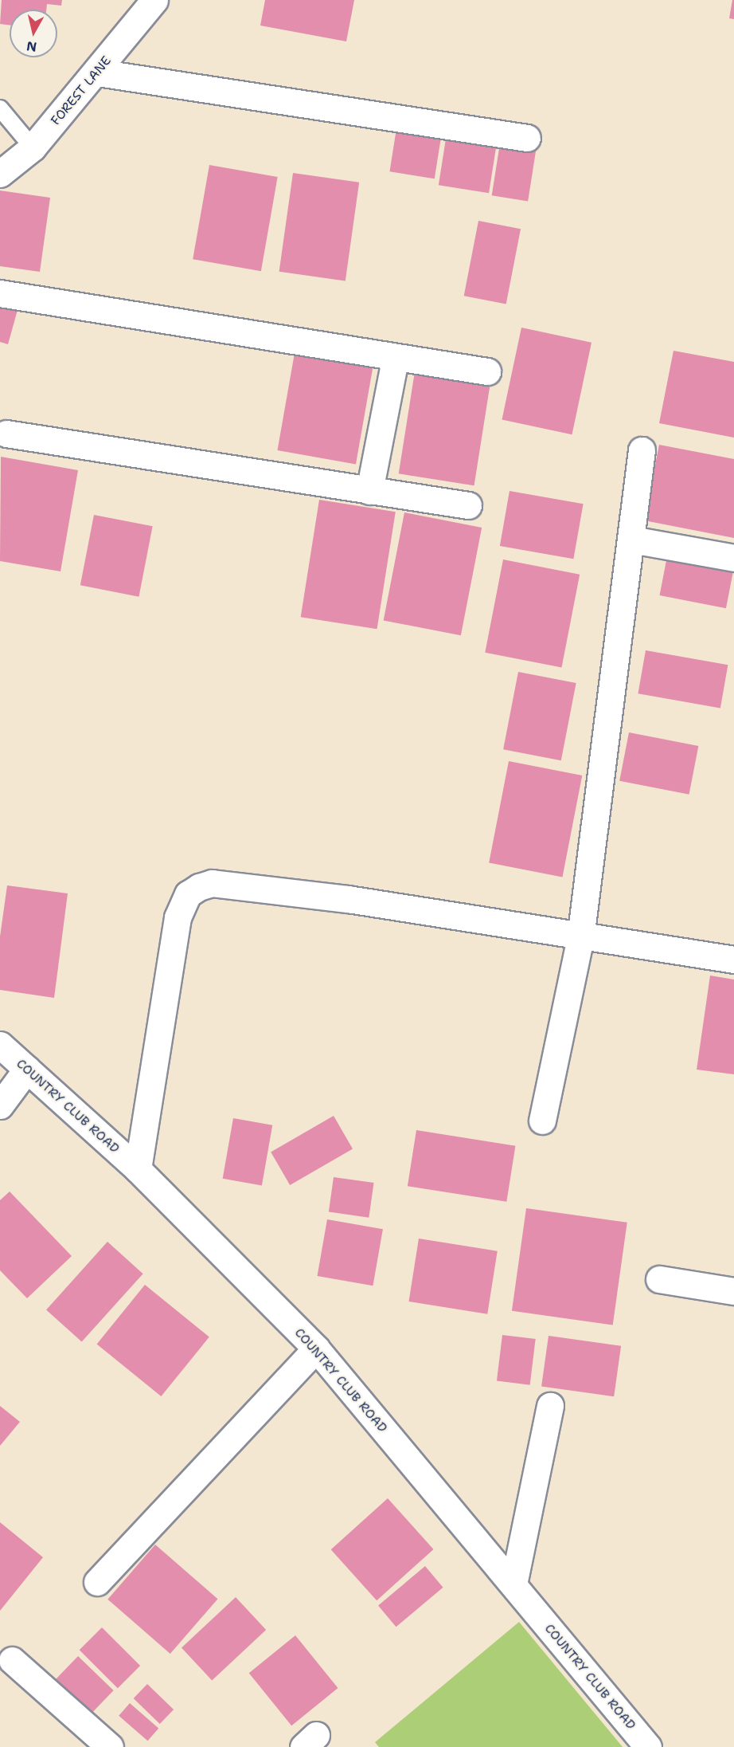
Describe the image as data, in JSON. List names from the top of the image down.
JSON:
{
  "streets": {
    "street": ["FOREST LANE", "COUNTRY CLUB ROAD"]
  },
  "north": "bottom"
}
